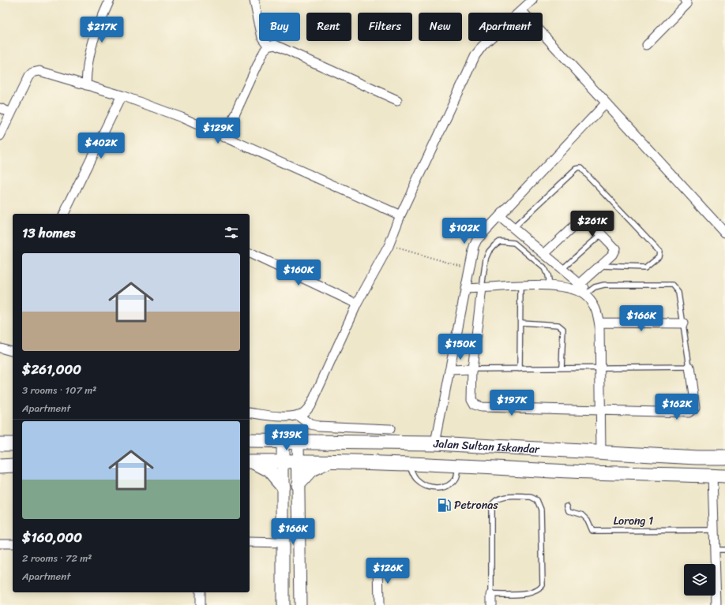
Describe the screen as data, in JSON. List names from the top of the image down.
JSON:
{
  "streets": {
    "main road": ["Jalan Sultan Iskandar"],
    "lane": ["Lorong 1"]
  },
  "places": {
    "fuel station": ["Petronas"]
  },
  "page": {
    "chip": [
      "Buy",
      "Rent",
      "Filters",
      "New",
      "Apartment"
    ],
    "price": [
      "$217K",
      "$129K",
      "$402K",
      "$261K",
      "$102K",
      "$160K",
      "$166K",
      "$150K",
      "$197K",
      "$162K",
      "$139K",
      "$166K",
      "$126K"
    ],
    "heading": "13 homes",
    "list": [
      {
        "name": "$261,000",
        "note": "3 rooms · 107 m² · Apartment"
      },
      {
        "name": "$160,000",
        "note": "2 rooms · 72 m² · Apartment"
      }
    ]
  }
}
